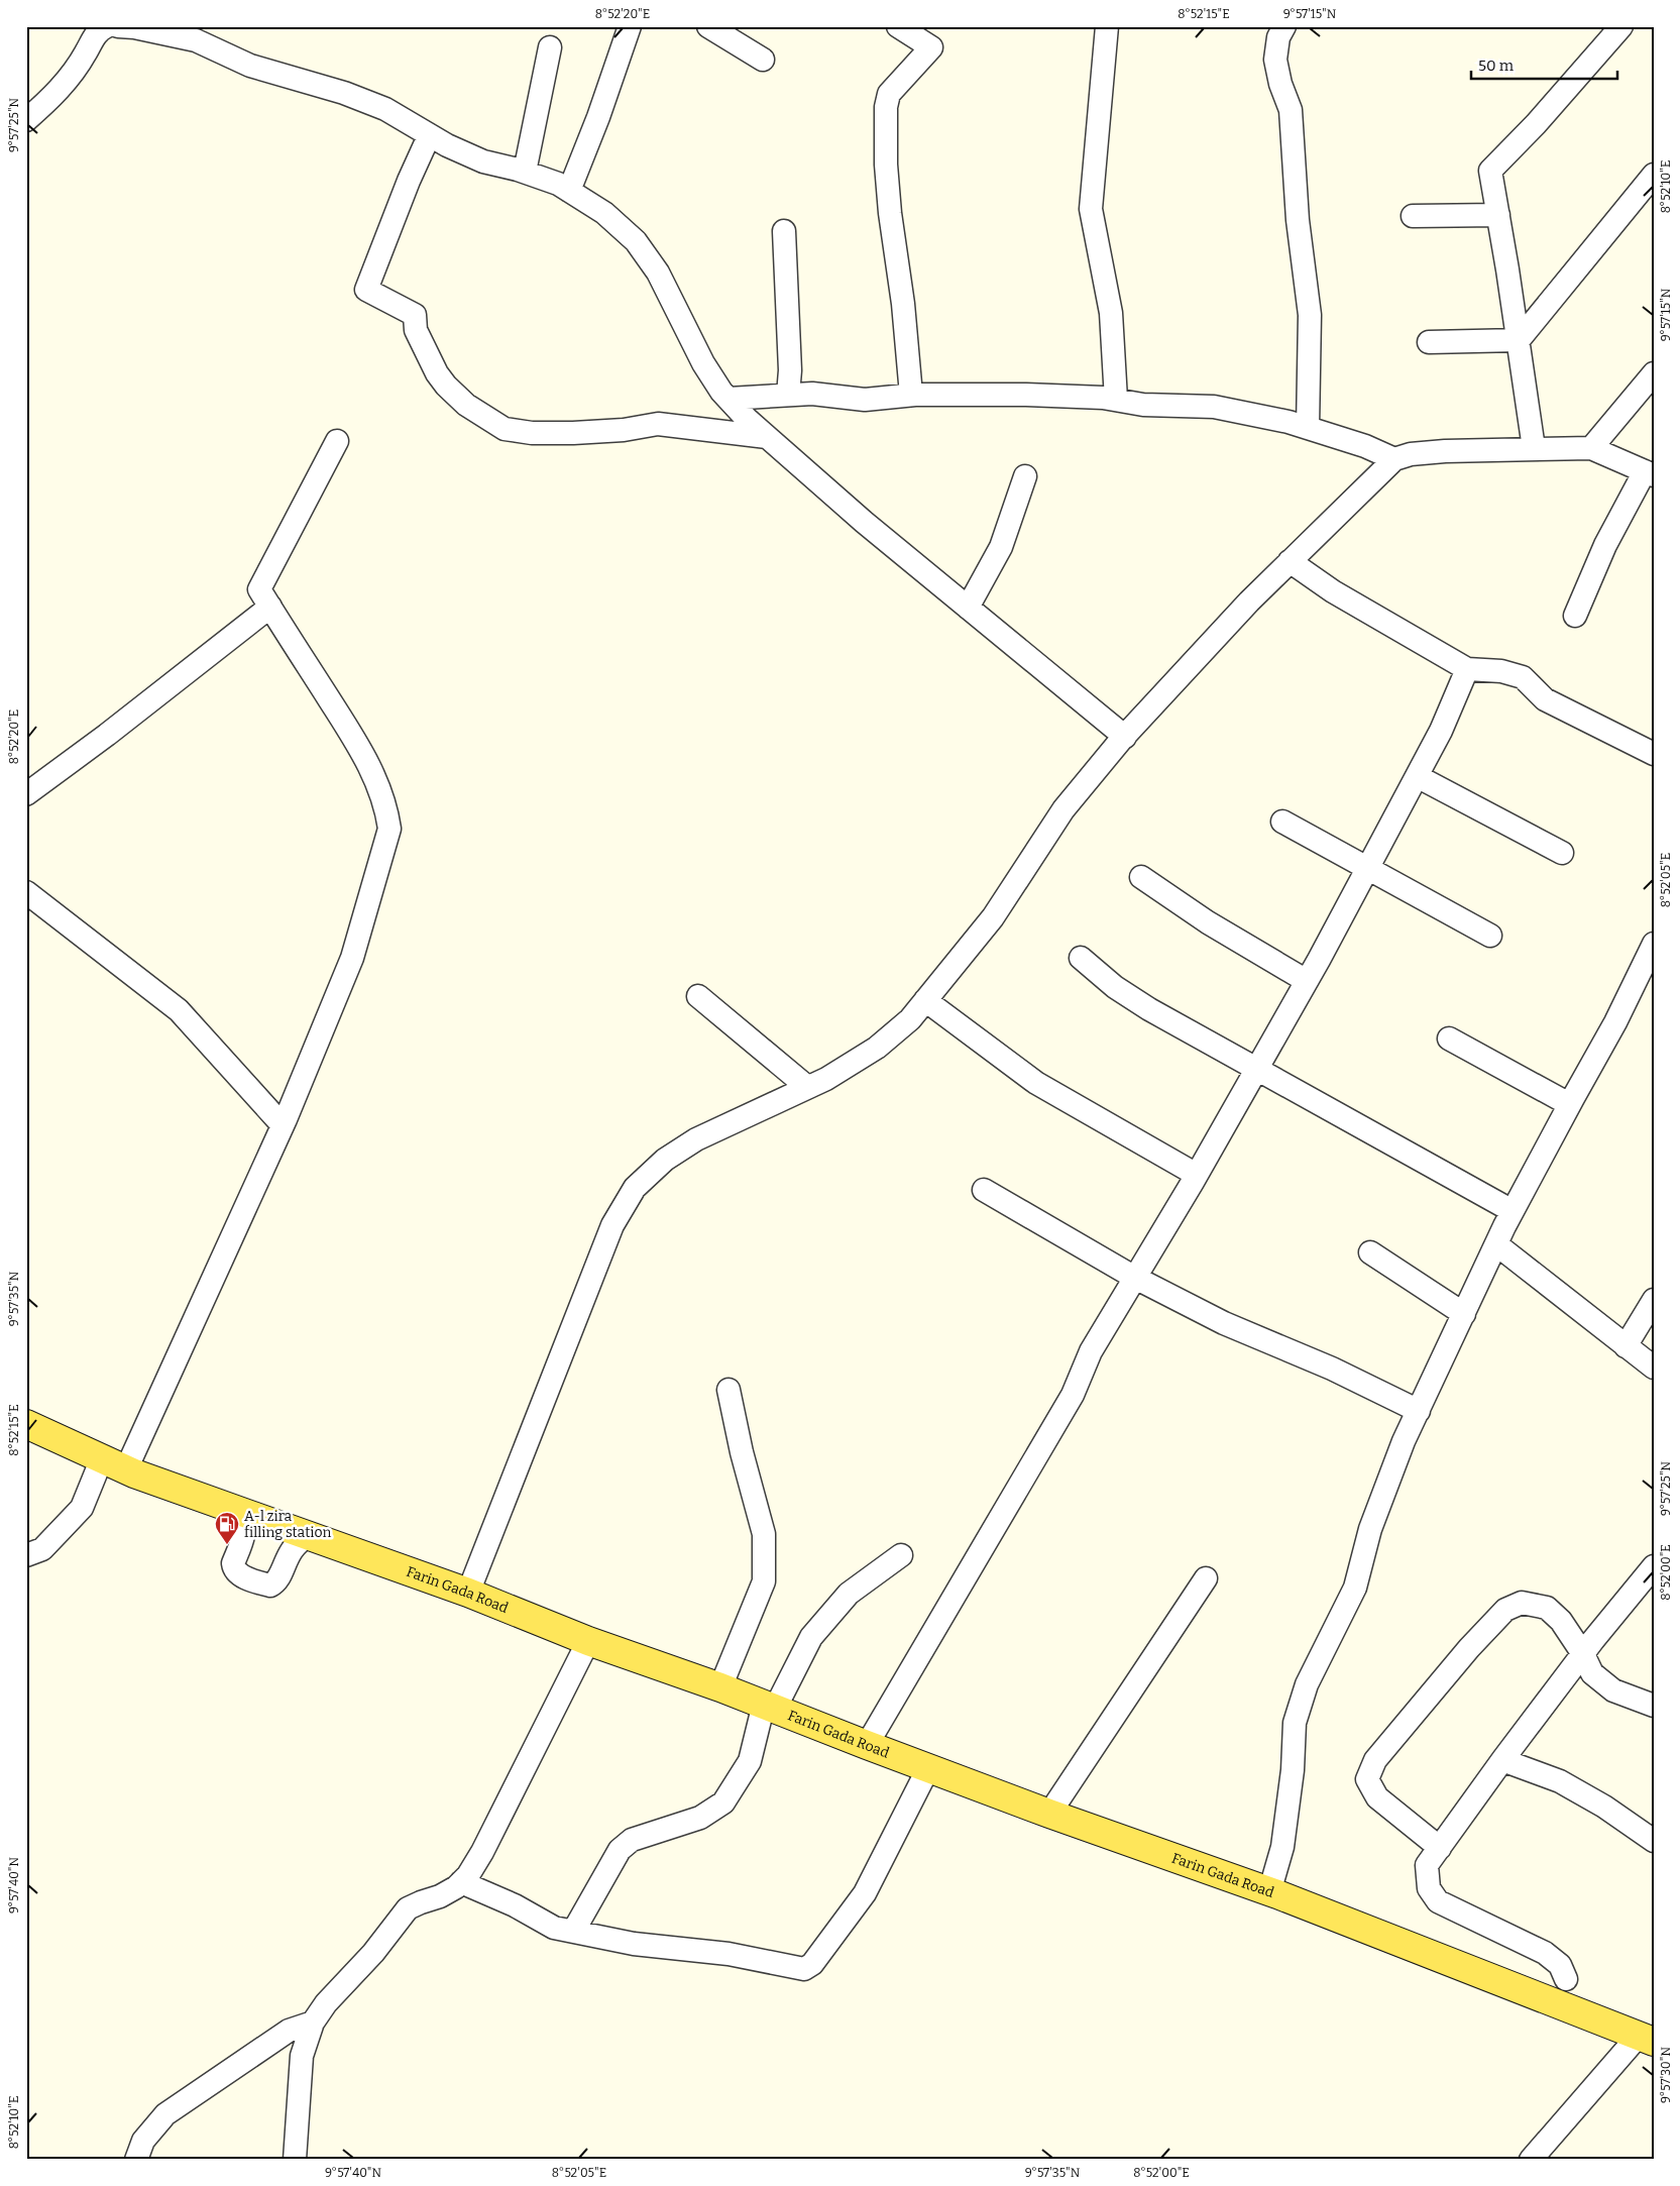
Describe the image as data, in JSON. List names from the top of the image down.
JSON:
{
  "streets": {
    "main road": ["Farin Gada Road"]
  },
  "places": {
    "fuel station": ["A-l zira filling station"]
  },
  "scale_bar": "50 m",
  "coordinates": [
    "8°52'20\"E",
    "8°52'15\"E",
    "9°57'15\"N",
    "9°57'25\"N",
    "8°52'10\"E",
    "8°52'05\"E",
    "9°57'35\"N",
    "8°52'00\"E",
    "9°57'40\"N",
    "9°57'30\"N"
  ]
}
